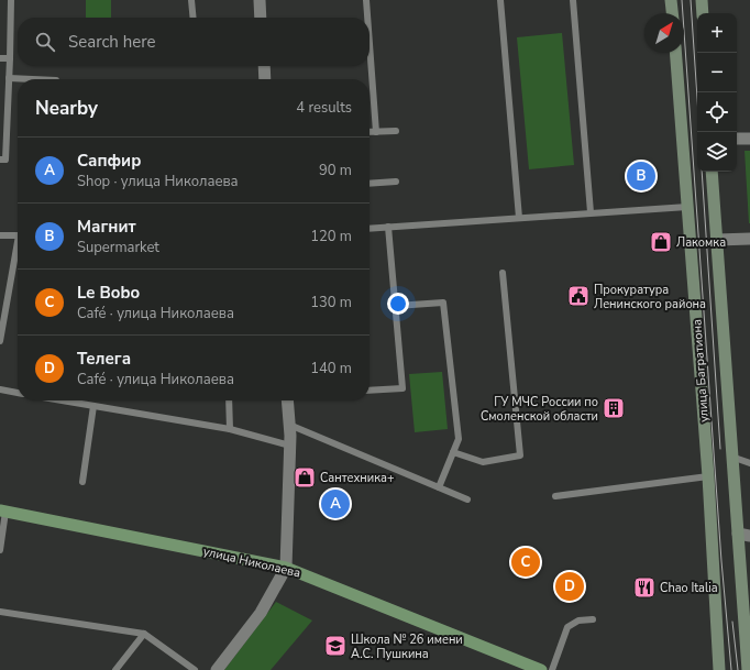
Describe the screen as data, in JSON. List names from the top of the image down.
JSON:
{
  "streets": {
    "main road": ["улица Багратиона", "улица Николаева"]
  },
  "places": {
    "shop": ["Лакомка", "Сантехника+"],
    "public building": ["Прокуратура Ленинского района"],
    "building": ["ГУ МЧС России по Смоленской области"],
    "restaurant": ["Chao Italia"],
    "school or university": ["Школа № 26 имени А.С. Пушкина"]
  },
  "north": "top right",
  "page": {
    "map_buttons": ["+", "−"],
    "search": "Search here",
    "heading": ["Nearby", "4 results"],
    "list": [
      {
        "mark": "A",
        "name": "Сапфир",
        "note": "Shop · улица Николаева",
        "value": "90 m"
      },
      {
        "mark": "B",
        "name": "Магнит",
        "note": "Supermarket",
        "value": "120 m"
      },
      {
        "mark": "C",
        "name": "Le Bobo",
        "note": "Café · улица Николаева",
        "value": "130 m"
      },
      {
        "mark": "D",
        "name": "Телега",
        "note": "Café · улица Николаева",
        "value": "140 m"
      }
    ],
    "pins": [
      "B",
      "A",
      "C",
      "D"
    ]
  }
}
